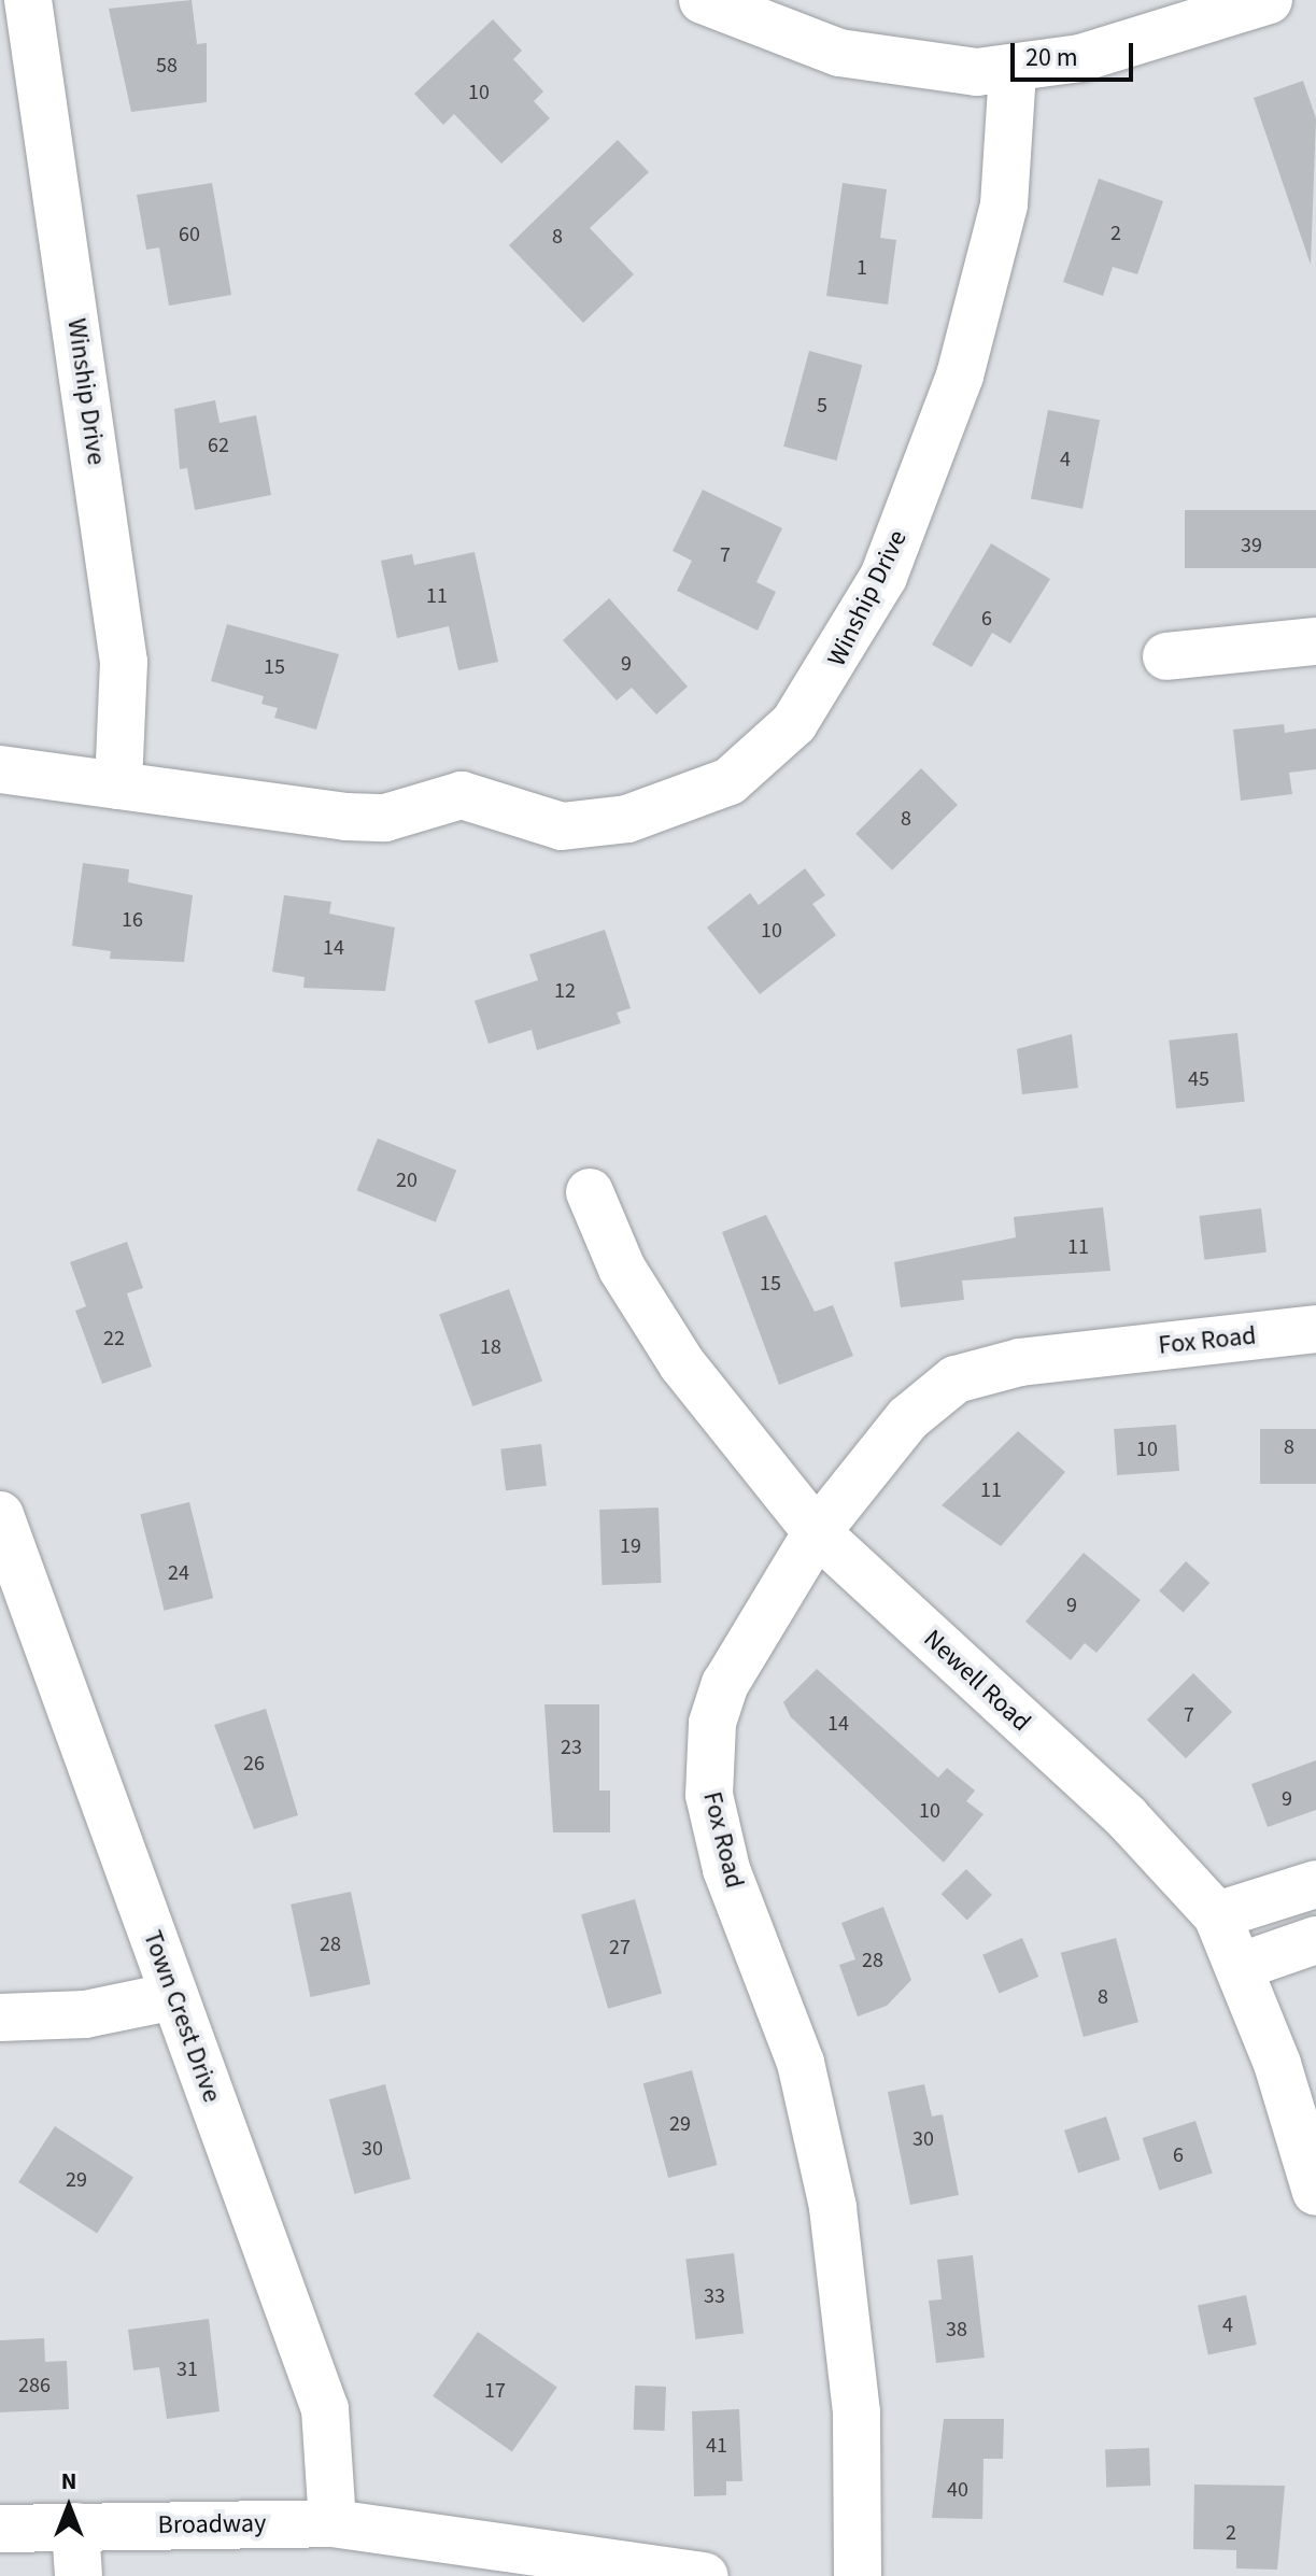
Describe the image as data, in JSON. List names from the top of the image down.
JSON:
{
  "streets": {
    "street": [
      "Winship Drive",
      "Fox Road",
      "Newell Road",
      "Town Crest Drive",
      "Broadway"
    ]
  },
  "crossings": [
    ["Fox Road", "Newell Road"],
    ["Town Crest Drive", "Broadway"]
  ],
  "house_numbers": [
    "58",
    "10",
    "2",
    "60",
    "8",
    "1",
    "5",
    "62",
    "4",
    "39",
    "7",
    "11",
    "6",
    "9",
    "15",
    "8",
    "16",
    "10",
    "14",
    "12",
    "45",
    "20",
    "11",
    "15",
    "22",
    "18",
    "8",
    "10",
    "11",
    "19",
    "24",
    "9",
    "7",
    "14",
    "23",
    "26",
    "9",
    "10",
    "28",
    "27",
    "28",
    "8",
    "29",
    "30",
    "30",
    "6",
    "29",
    "33",
    "4",
    "38",
    "31",
    "286",
    "17",
    "41",
    "40",
    "2"
  ],
  "scale_bar": "20 m",
  "north": "top"
}
